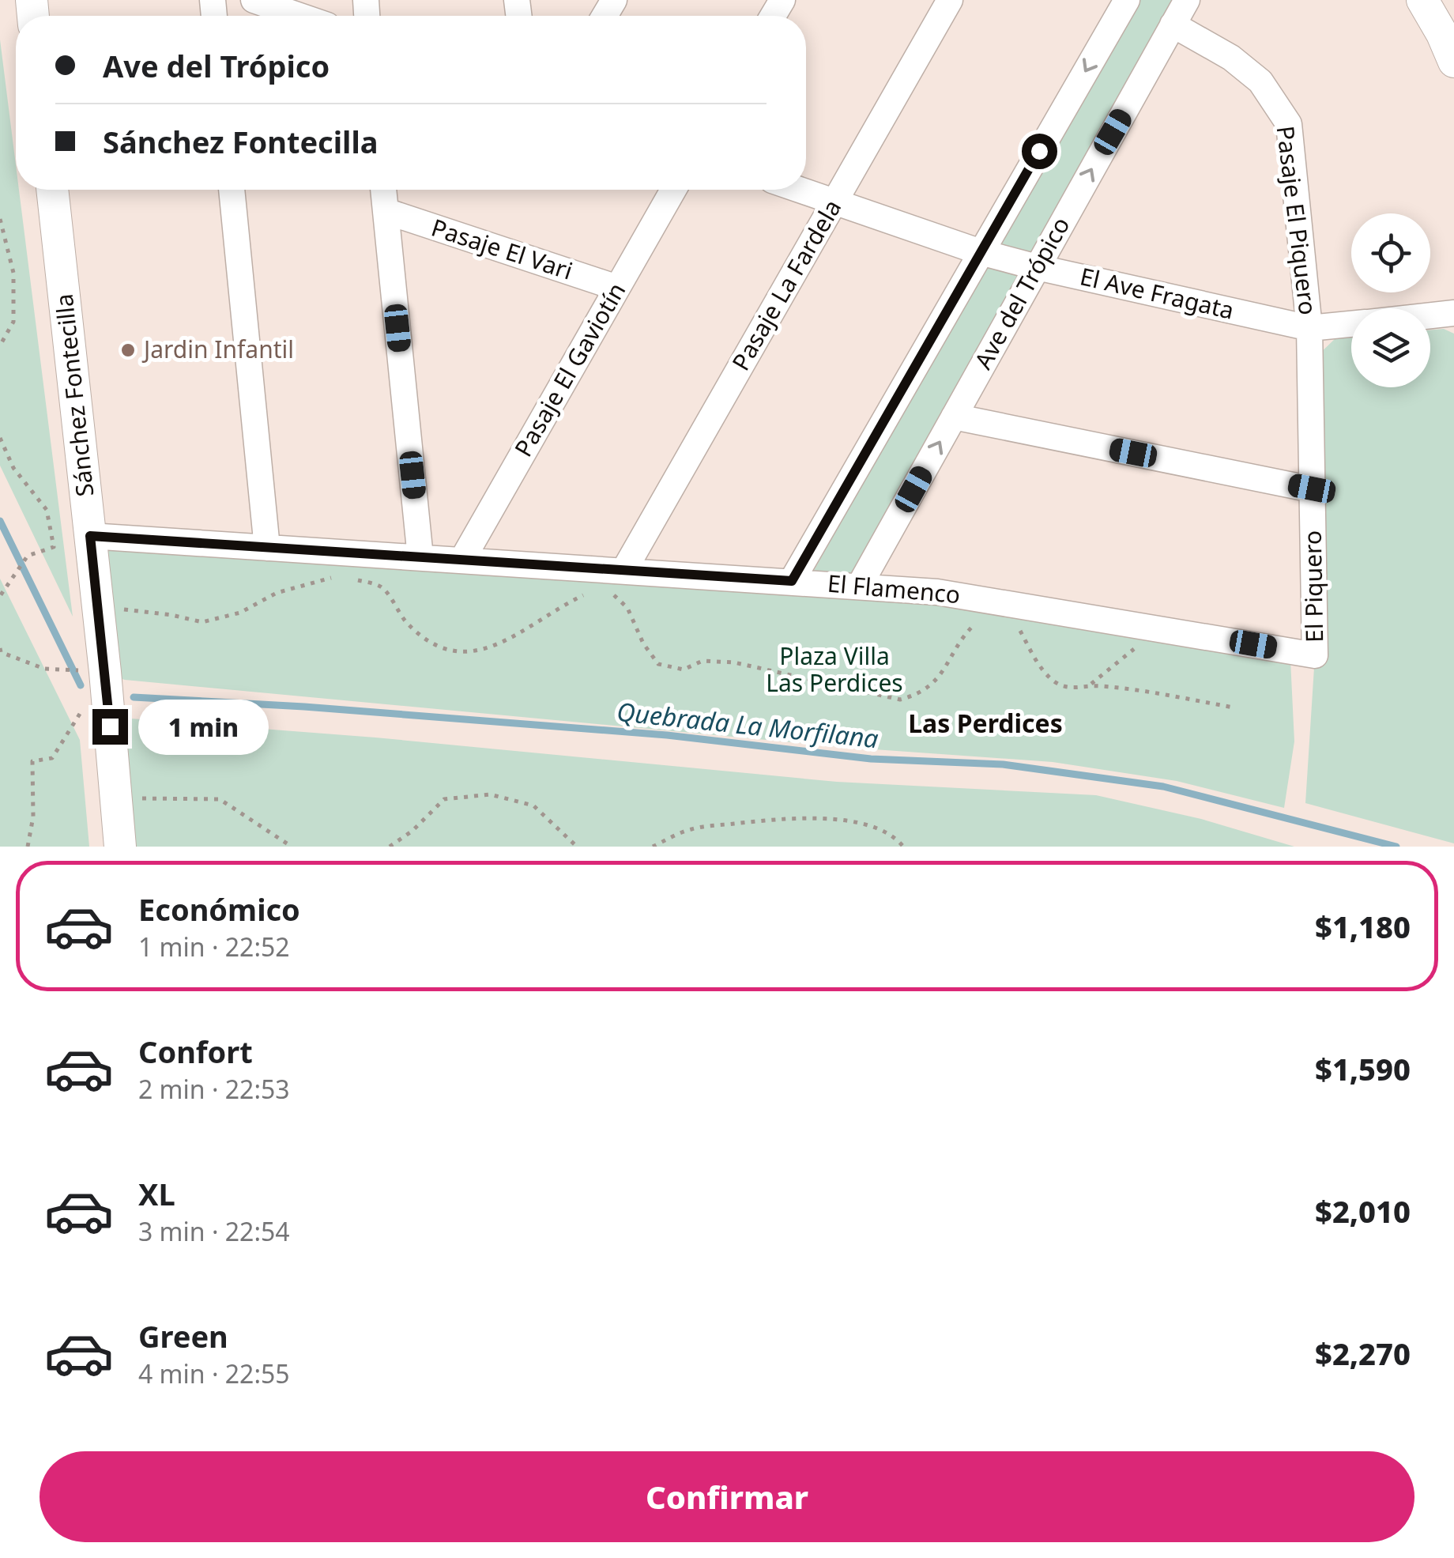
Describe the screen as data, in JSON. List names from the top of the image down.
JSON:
{
  "streets": {
    "street": [
      "Pasaje El Piquero",
      "Pasaje El Vari",
      "Pasaje La Fardela",
      "Ave del Trópico",
      "El Ave Fragata",
      "Pasaje El Gaviotín",
      "Sánchez Fontecilla",
      "El Piquero",
      "El Flamenco"
    ]
  },
  "crossings": [
    ["Pasaje El Piquero", "Ave del Trópico"],
    ["Pasaje El Piquero", "El Ave Fragata"],
    ["Pasaje El Piquero", "El Piquero"],
    ["Pasaje El Vari", "Pasaje El Gaviotín"],
    ["Pasaje La Fardela", "El Ave Fragata"],
    ["Pasaje La Fardela", "El Flamenco"],
    ["Ave del Trópico", "El Ave Fragata"],
    ["Ave del Trópico", "El Flamenco"],
    ["El Ave Fragata", "El Piquero"],
    ["Pasaje El Gaviotín", "El Flamenco"],
    ["Sánchez Fontecilla", "El Flamenco"],
    ["El Piquero", "El Flamenco"]
  ],
  "districts": ["Las Perdices"],
  "water": ["Quebrada La Morfilana"],
  "parks": ["Plaza Villa Las Perdices"],
  "places": ["Jardin Infantil"],
  "page": {
    "banner": ["Ave del Trópico", "Sánchez Fontecilla"],
    "bubble": "1 min",
    "list": [
      {
        "name": "Económico",
        "note": "1 min · 22:52",
        "value": "$1,180"
      },
      {
        "name": "Confort",
        "note": "2 min · 22:53",
        "value": "$1,590"
      },
      {
        "name": "XL",
        "note": "3 min · 22:54",
        "value": "$2,010"
      },
      {
        "name": "Green",
        "note": "4 min · 22:55",
        "value": "$2,270"
      }
    ],
    "buttons": "Confirmar"
  }
}
